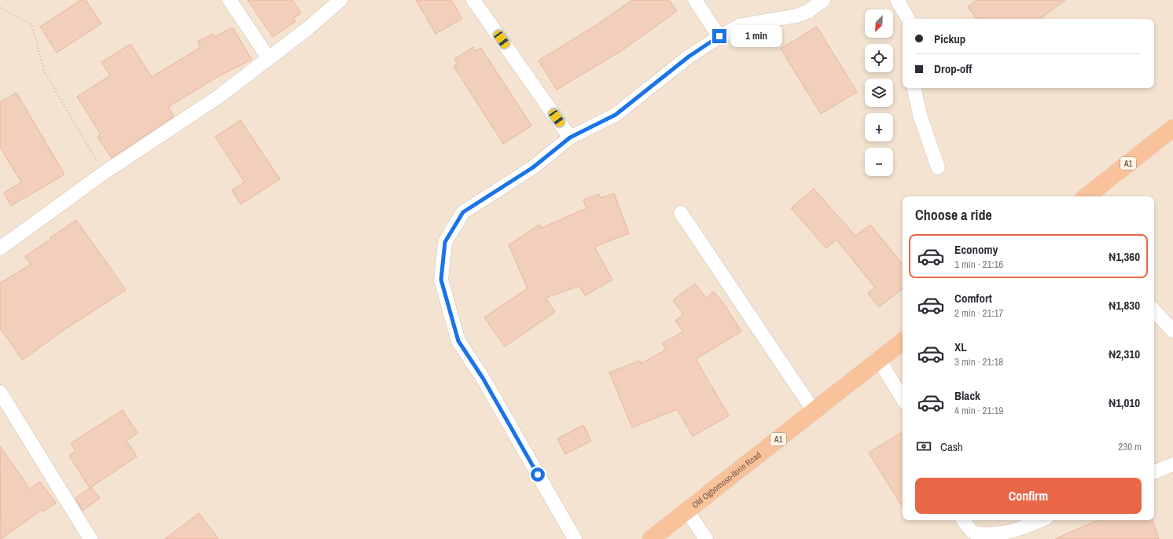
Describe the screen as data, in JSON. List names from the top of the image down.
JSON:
{
  "streets": {
    "highway": ["A1", "Old Ogbomoso-Ilorin Road"]
  },
  "north": "bottom left",
  "page": {
    "map_buttons": ["+", "−"],
    "banner": ["Pickup", "Drop-off"],
    "bubble": "1 min",
    "heading": "Choose a ride",
    "list": [
      {
        "name": "Economy",
        "note": "1 min · 21:16",
        "value": "₦1,360"
      },
      {
        "name": "Comfort",
        "note": "2 min · 21:17",
        "value": "₦1,830"
      },
      {
        "name": "XL",
        "note": "3 min · 21:18",
        "value": "₦2,310"
      },
      {
        "name": "Black",
        "note": "4 min · 21:19",
        "value": "₦1,010"
      }
    ],
    "pay": ["Cash", "230 m"],
    "buttons": "Confirm"
  }
}
